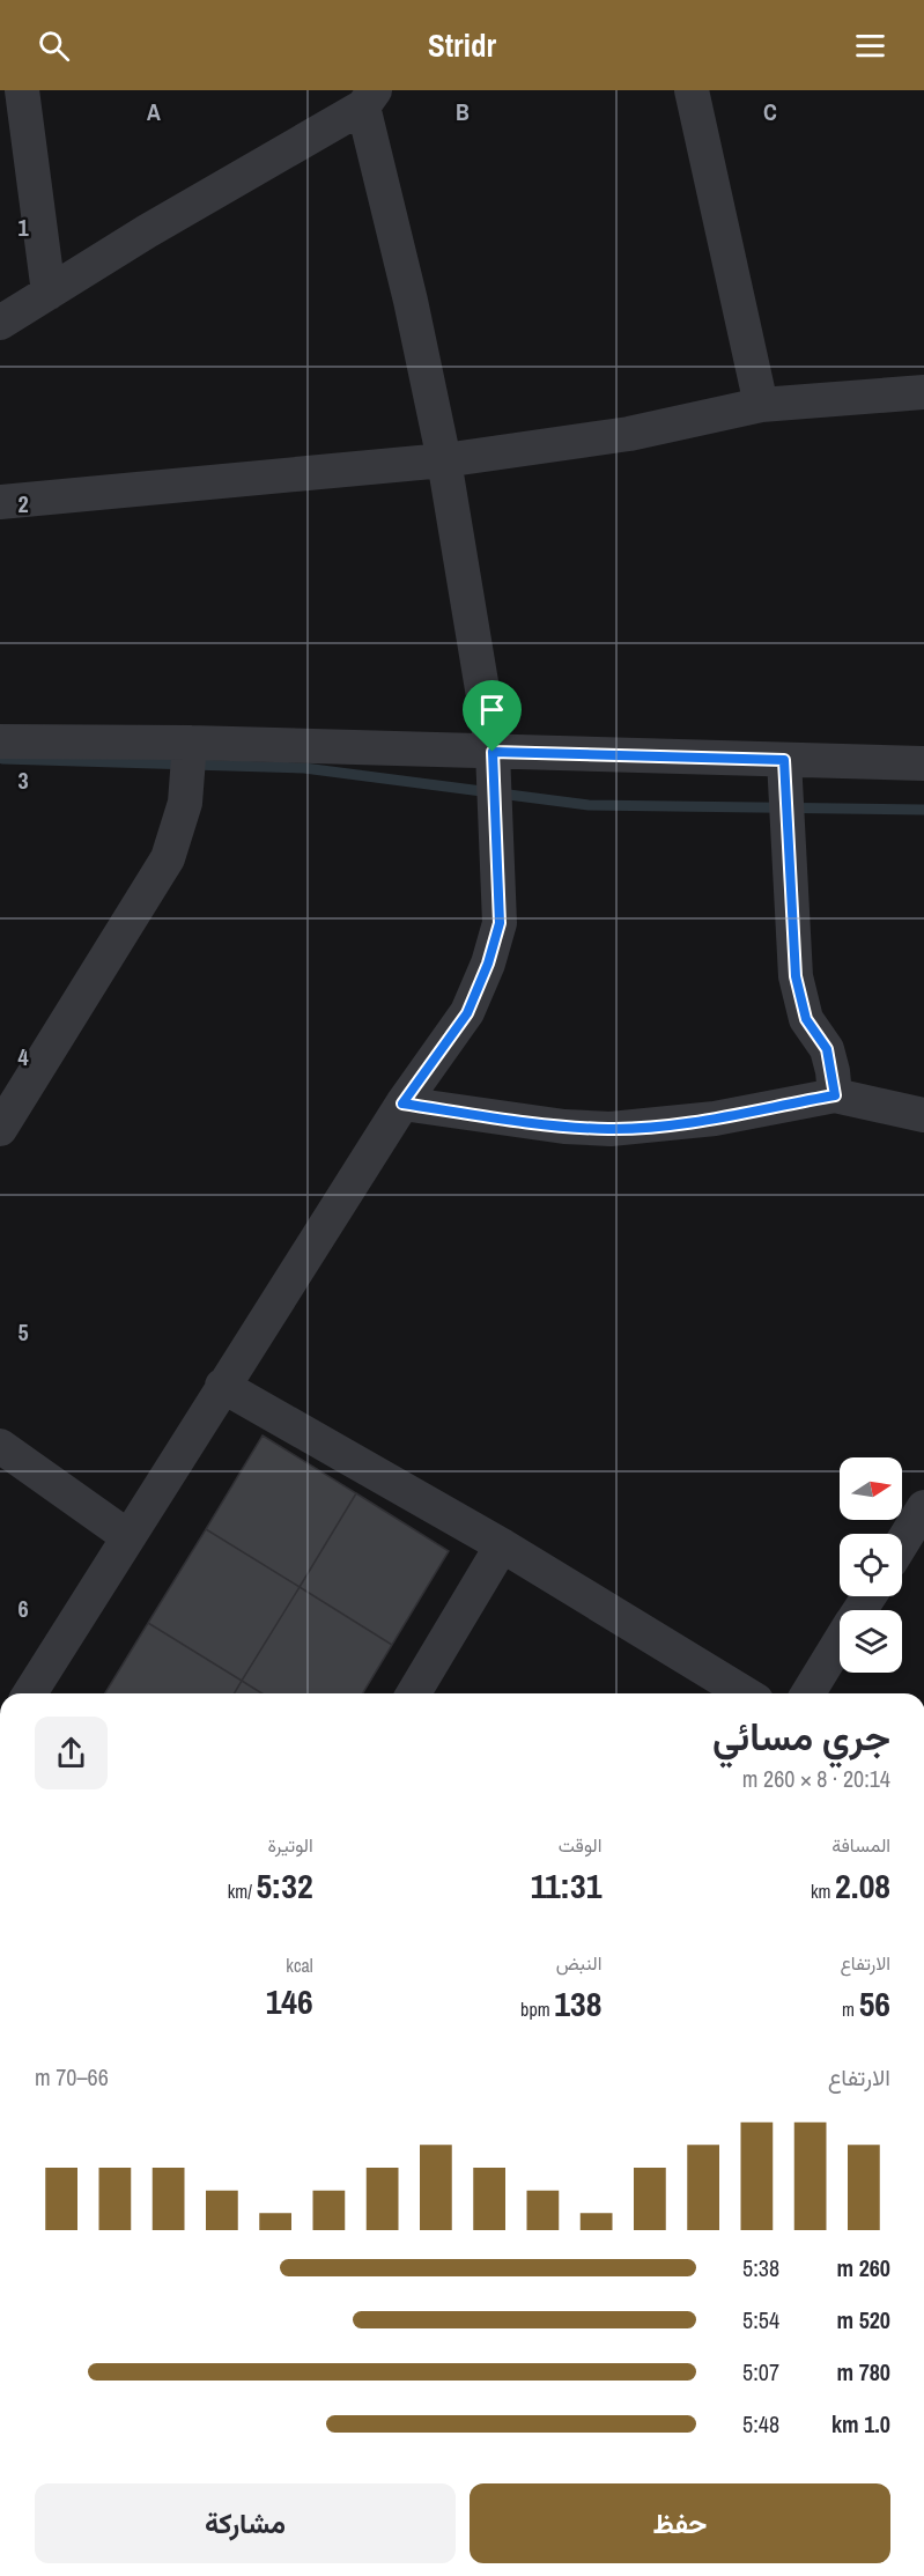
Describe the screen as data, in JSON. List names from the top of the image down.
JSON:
{
  "north": "right",
  "page": {
    "header": "Stridr",
    "heading": ["جري مسائي", "20:14 · 8 × 260 m"],
    "stats": [
      ["المسافة", "2.08 km"],
      ["الوقت", "11:31"],
      ["الوتيرة", "5:32 /km"],
      ["الارتفاع", "56 m"],
      ["النبض", "138 bpm"],
      ["kcal", "146"]
    ],
    "chart": ["الارتفاع", "66–70 m"],
    "list": [
      {
        "name": "260 m",
        "note": "5:38"
      },
      {
        "name": "520 m",
        "note": "5:54"
      },
      {
        "name": "780 m",
        "note": "5:07"
      },
      {
        "name": "1.0 km",
        "note": "5:48"
      }
    ],
    "buttons": ["حفظ", "مشاركة"]
  },
  "grid": {
    "columns": ["A", "B", "C"],
    "rows": [
      "1",
      "2",
      "3",
      "4",
      "5",
      "6"
    ]
  }
}
